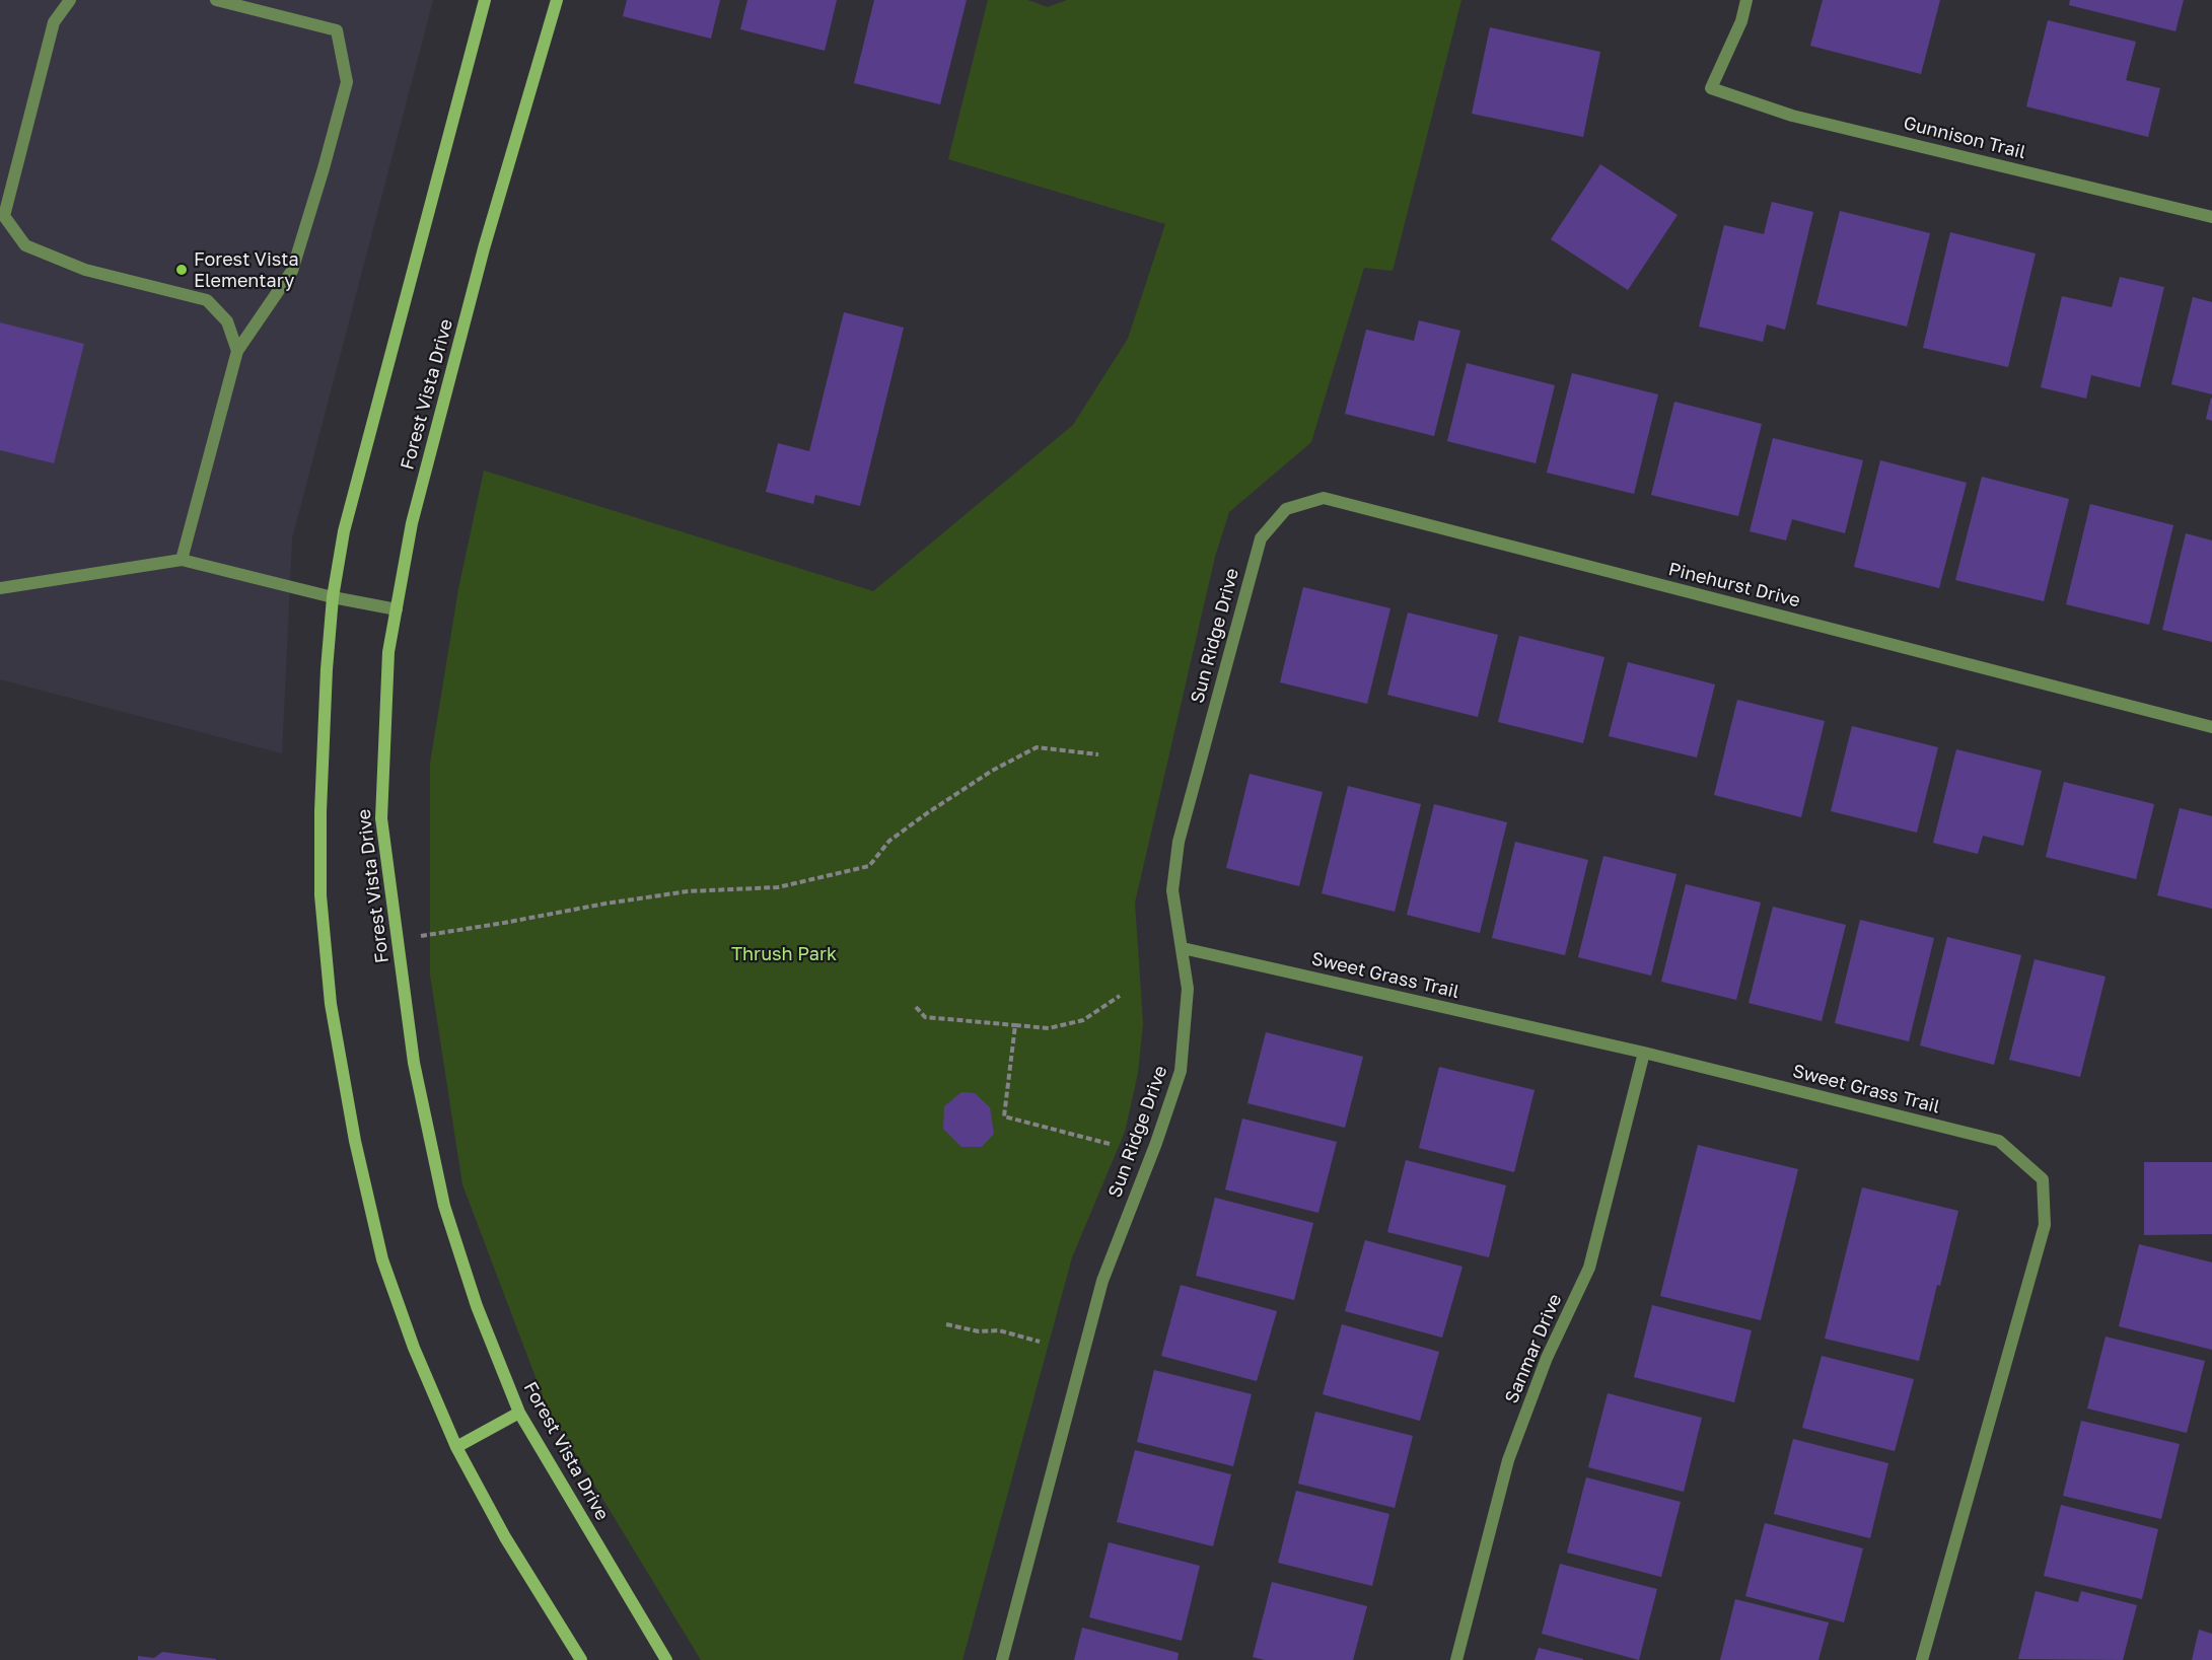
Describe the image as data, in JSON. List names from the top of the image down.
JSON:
{
  "streets": {
    "main road": ["Forest Vista Drive"],
    "street": [
      "Gunnison Trail",
      "Pinehurst Drive",
      "Sun Ridge Drive",
      "Sweet Grass Trail",
      "Sanmar Drive"
    ]
  },
  "crossings": [
    ["Pinehurst Drive", "Sun Ridge Drive"],
    ["Sun Ridge Drive", "Sweet Grass Trail"],
    ["Sweet Grass Trail", "Sanmar Drive"]
  ],
  "parks": ["Thrush Park"],
  "places": ["Forest Vista Elementary"]
}
